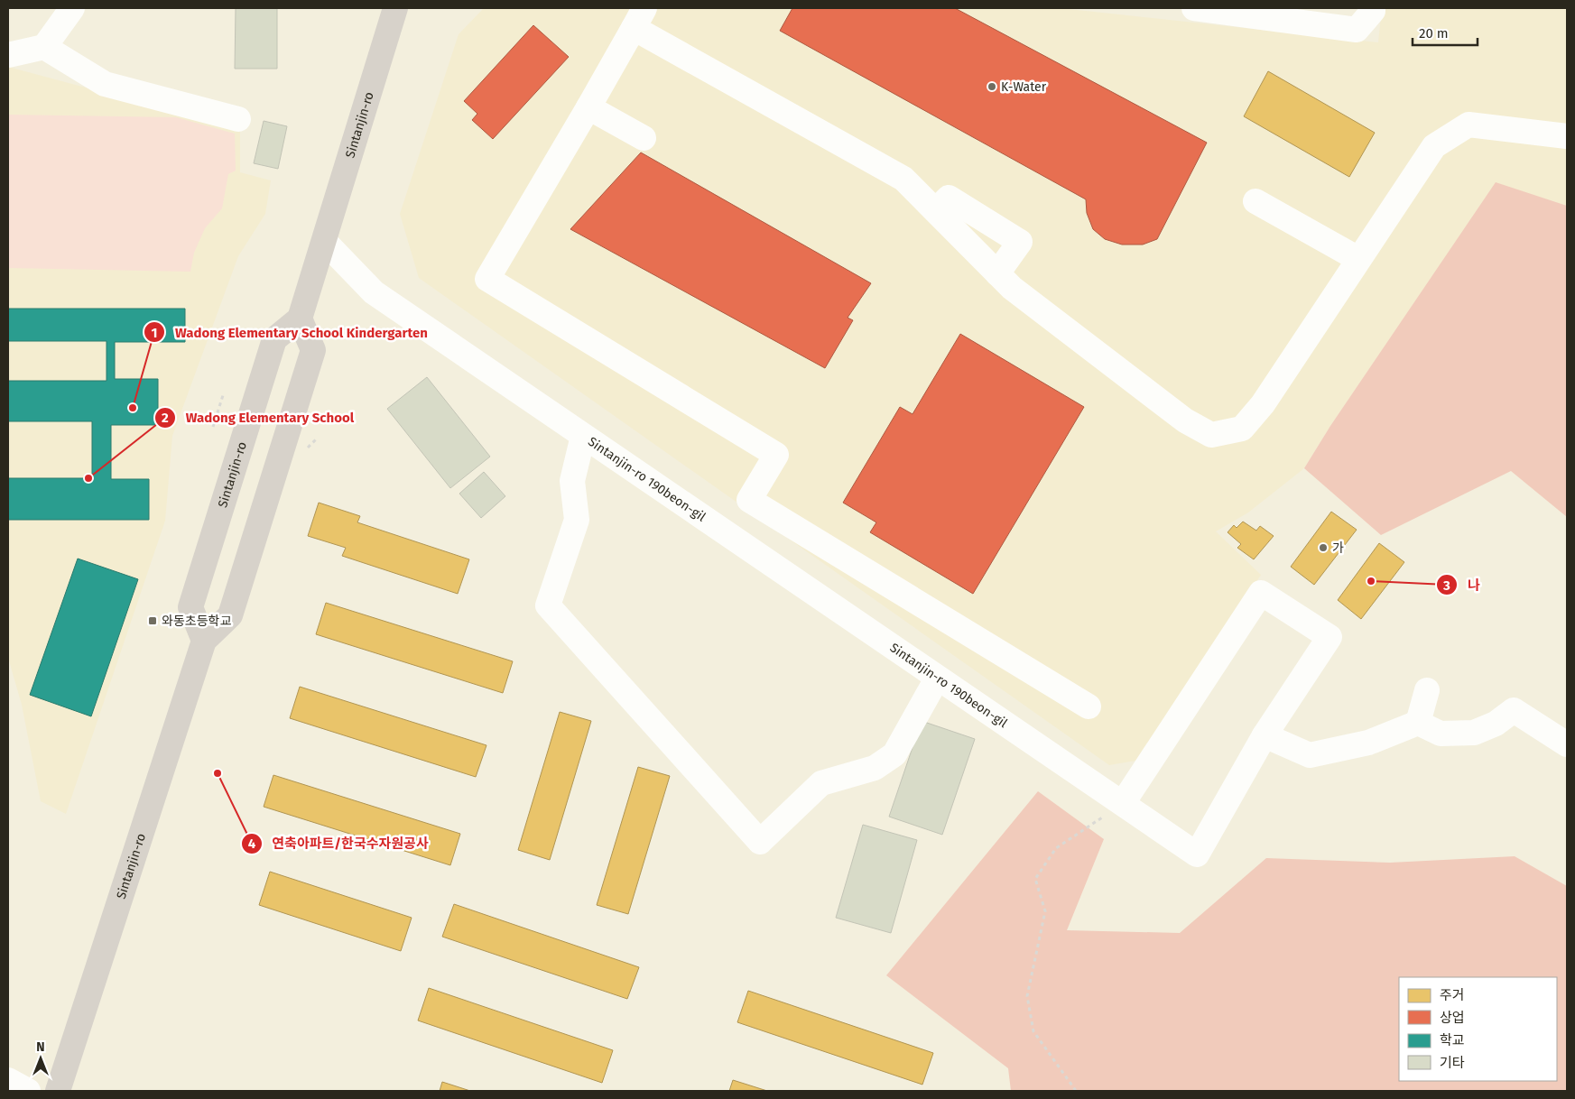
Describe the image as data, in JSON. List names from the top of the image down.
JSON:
{
  "streets": {
    "main road": ["Sintanjin-ro"],
    "street": ["Sintanjin-ro 190beon-gil"]
  },
  "crossings": [
    ["Sintanjin-ro", "Sintanjin-ro 190beon-gil"]
  ],
  "places": {
    "other": [
      "K-Water",
      "Wadong Elementary School Kindergarten",
      "Wadong Elementary School",
      "가",
      "나",
      "연축아파트/한국수자원공사"
    ],
    "transit": ["와동초등학교"]
  },
  "legend": [
    "주거",
    "상업",
    "학교",
    "기타"
  ],
  "scale_bar": "20 m",
  "north": "top"
}
